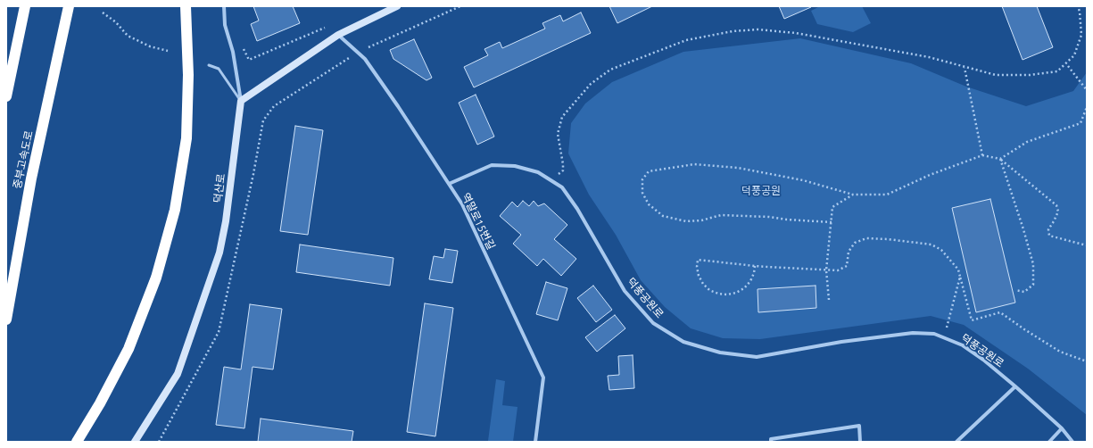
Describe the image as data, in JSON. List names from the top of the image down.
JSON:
{
  "streets": {
    "highway": ["중부고속도로"],
    "main road": ["덕산로"],
    "street": ["역말로15번길", "덕풍공원로"]
  },
  "crossings": [
    ["역말로15번길", "덕풍공원로"]
  ],
  "parks": ["덕풍공원"]
}
